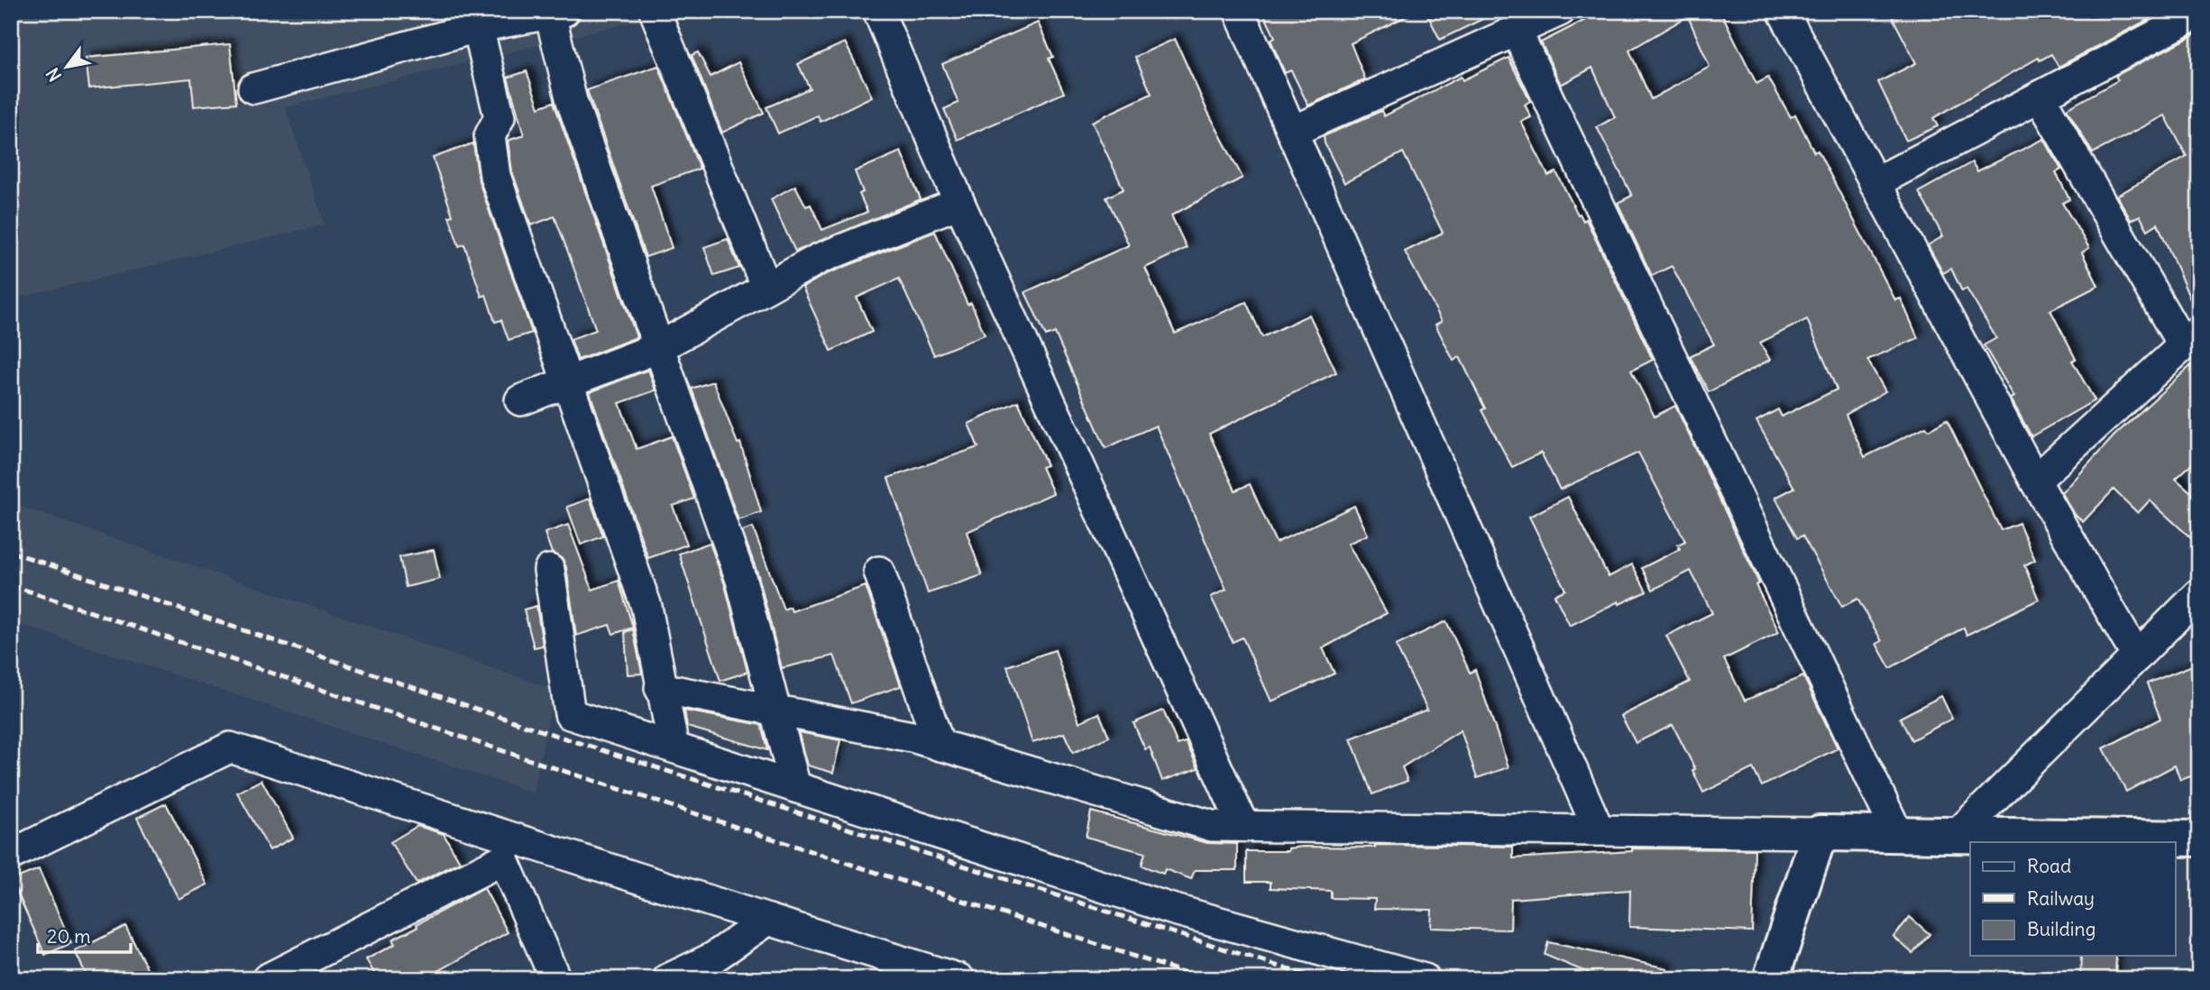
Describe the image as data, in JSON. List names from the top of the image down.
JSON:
{
  "legend": ["Road", "Railway", "Building"],
  "scale_bar": "20 m",
  "north": "bottom left"
}
